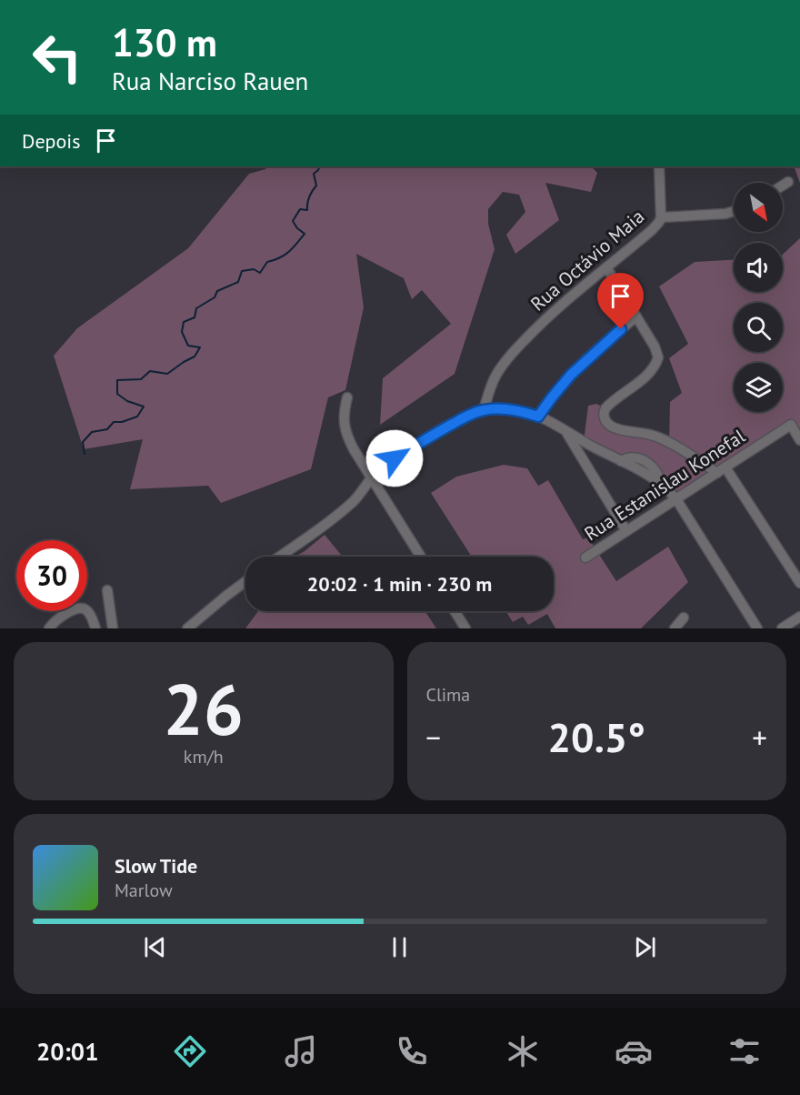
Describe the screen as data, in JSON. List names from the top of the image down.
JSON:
{
  "streets": {
    "street": ["Rua Octávio Maia", "Rua Estanislau Konefal"]
  },
  "north": "bottom right",
  "page": {
    "turn": ["130 m", "Rua Narciso Rauen"],
    "then": "Depois",
    "limit": "30",
    "trip": "20:02 · 1 min · 230 m",
    "tile": [
      ["26", "km/h"],
      "Clima"
    ],
    "heat": ["−", "20.5°", "+"],
    "song": ["Slow Tide", "Marlow"],
    "tabs": "20:01"
  }
}
